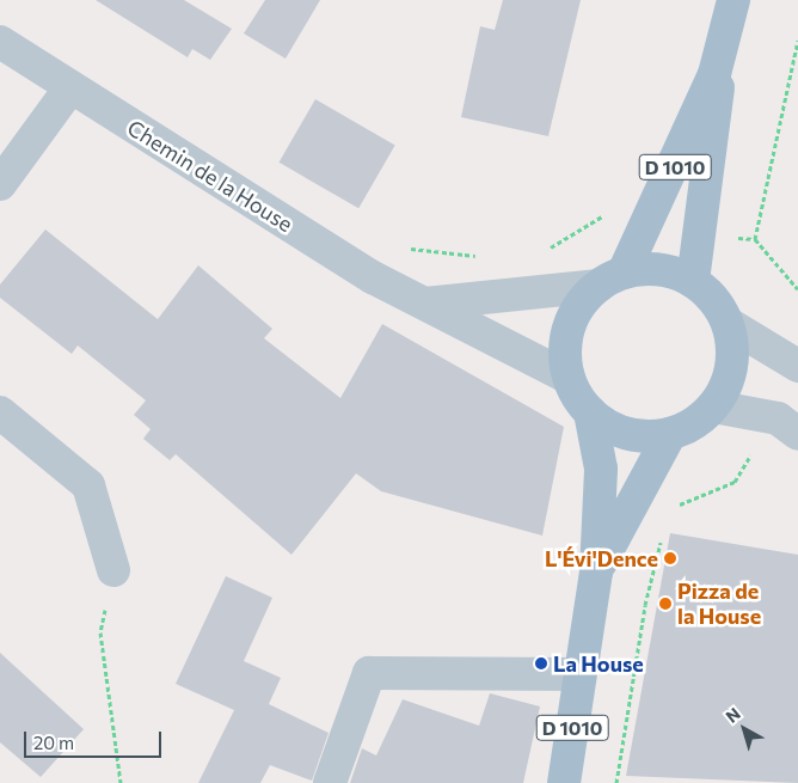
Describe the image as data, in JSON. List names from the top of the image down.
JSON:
{
  "streets": {
    "main road": ["D 1010"],
    "street": ["Chemin de la House"]
  },
  "crossings": [
    ["D 1010", "Chemin de la House"]
  ],
  "places": ["L'Évi'Dence", "Pizza de la House", "La House"],
  "scale_bar": "20 m",
  "north": "top left"
}
